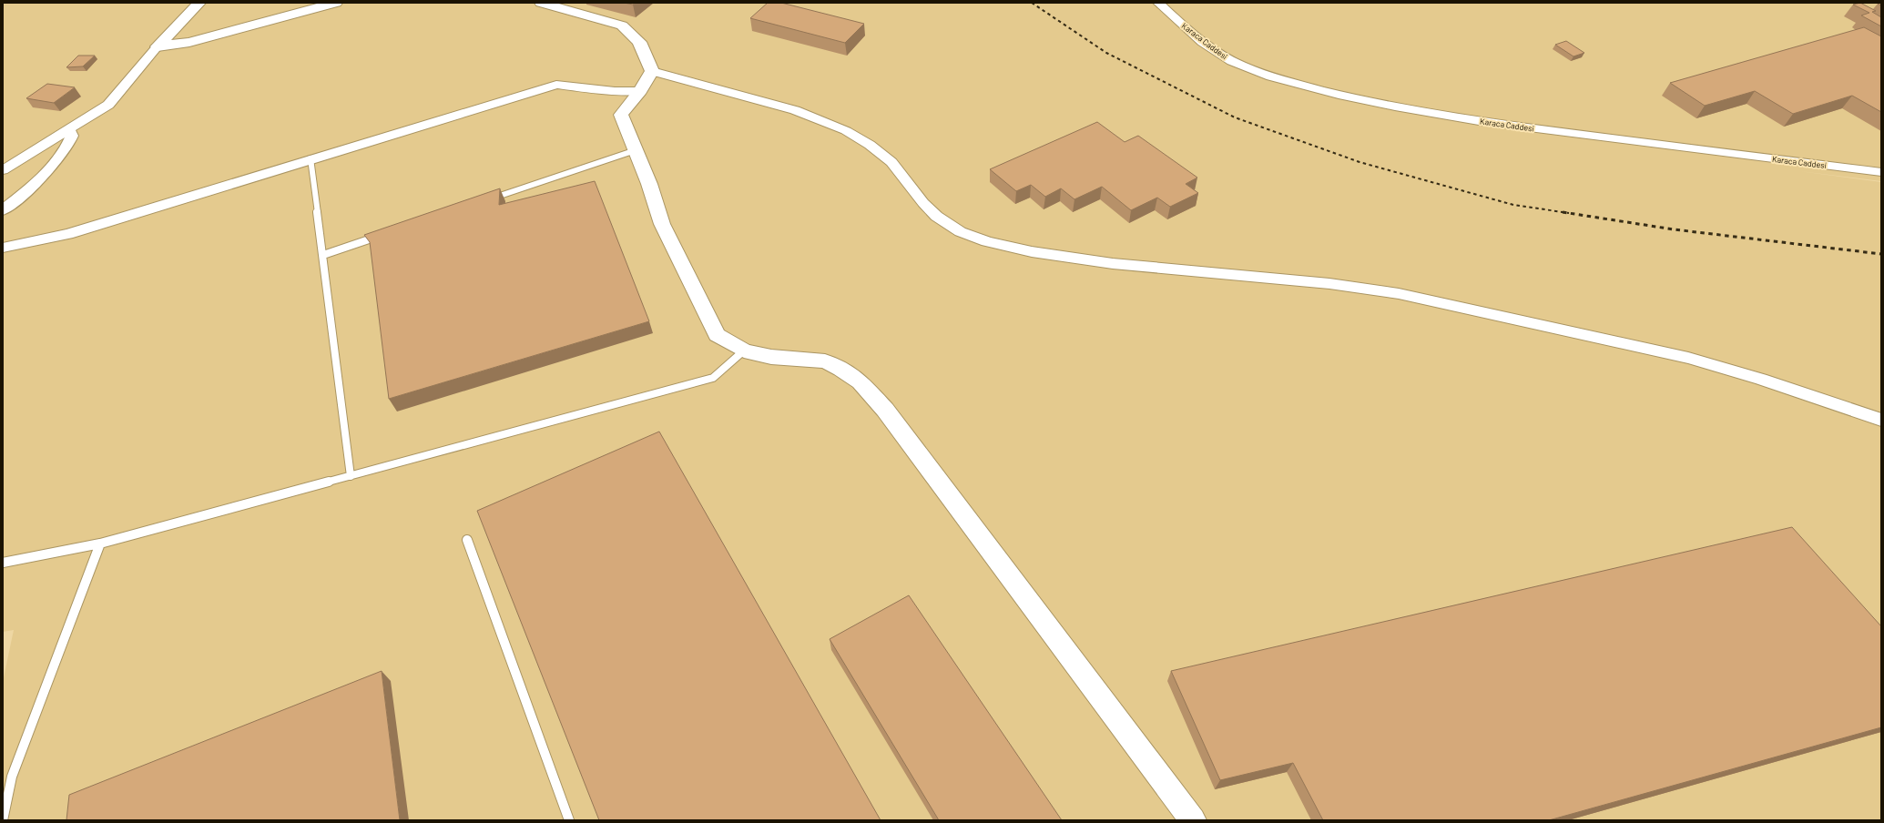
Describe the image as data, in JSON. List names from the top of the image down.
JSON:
{
  "streets": {
    "street": ["Karaca Caddesi"]
  }
}
